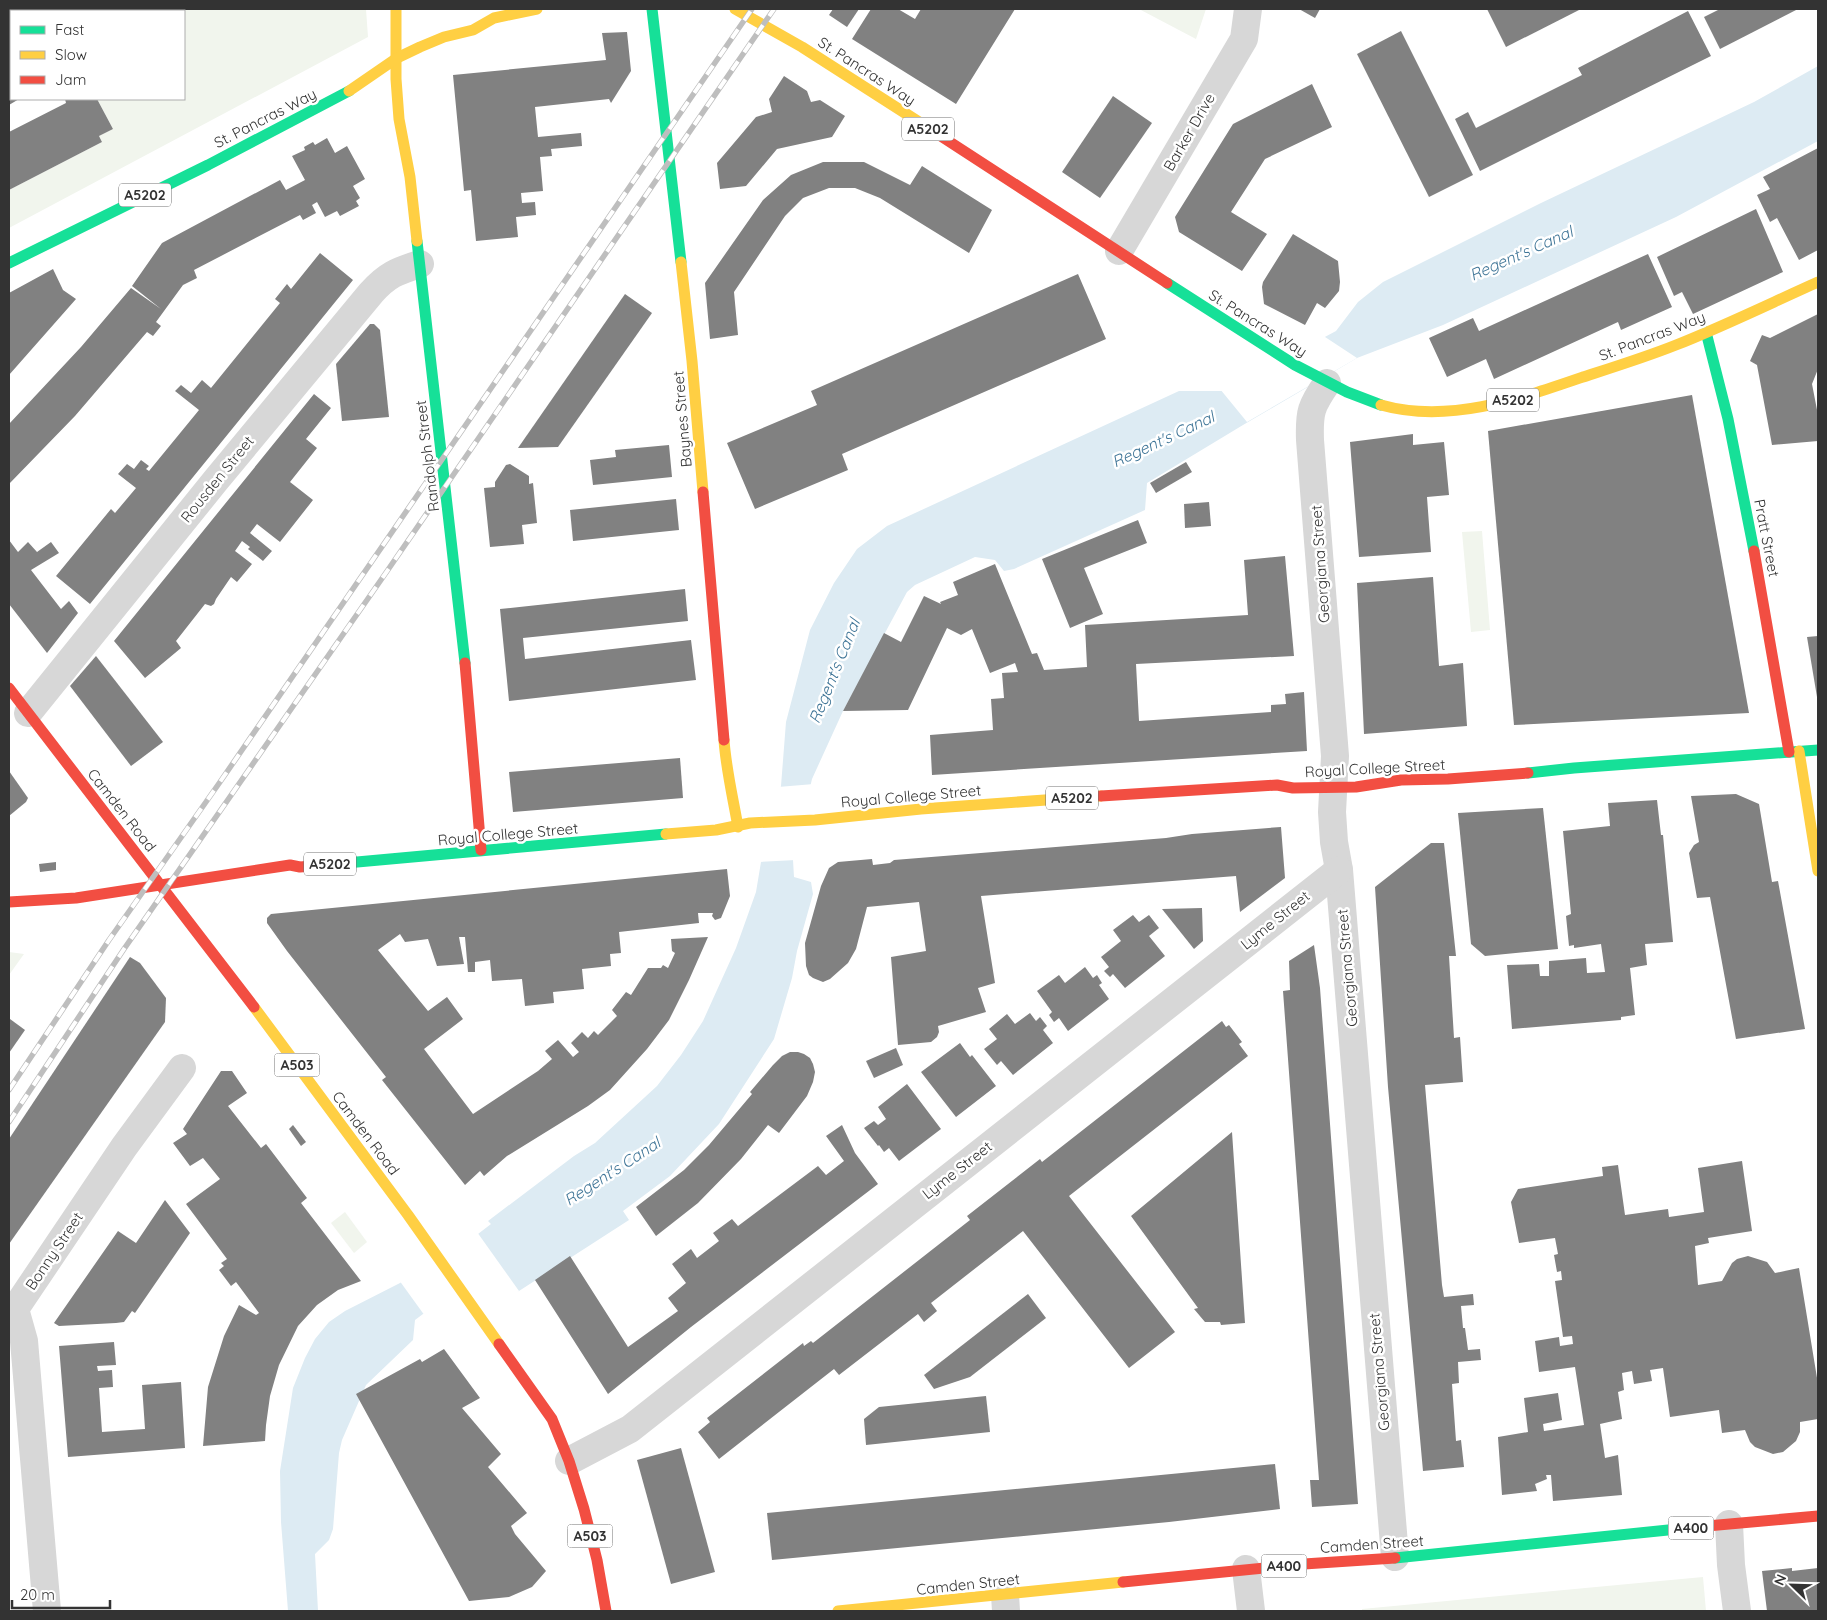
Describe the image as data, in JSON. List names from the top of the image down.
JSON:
{
  "streets": {
    "main road": [
      "St. Pancras Way",
      "A5202",
      "Baynes Street",
      "Randolph Street",
      "Pratt Street",
      "Royal College Street",
      "Camden Road",
      "A503",
      "A400",
      "Camden Street"
    ],
    "street": [
      "Barker Drive",
      "Rousden Street",
      "Georgiana Street",
      "Lyme Street",
      "Bonny Street"
    ]
  },
  "crossings": [
    ["St. Pancras Way", "Barker Drive"],
    ["St. Pancras Way", "Randolph Street"],
    ["St. Pancras Way", "Pratt Street"],
    ["St. Pancras Way", "Georgiana Street"],
    ["Baynes Street", "Royal College Street"],
    ["Randolph Street", "Rousden Street"],
    ["Randolph Street", "Royal College Street"],
    ["Rousden Street", "Camden Road"],
    ["Pratt Street", "Royal College Street"],
    ["Georgiana Street", "Royal College Street"],
    ["Georgiana Street", "Lyme Street"],
    ["Georgiana Street", "Camden Street"],
    ["Royal College Street", "Camden Road"],
    ["Camden Road", "Lyme Street"]
  ],
  "water": ["Regent's Canal"],
  "legend": ["Fast", "Slow", "Jam"],
  "scale_bar": "20 m",
  "north": "top left"
}
